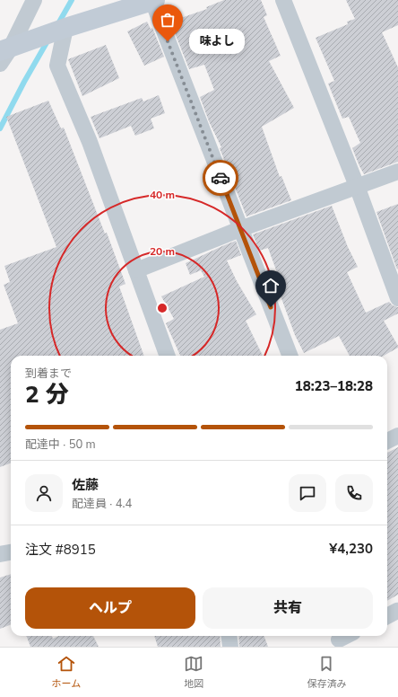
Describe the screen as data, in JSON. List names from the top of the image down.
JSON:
{
  "places": ["味よし"],
  "page": {
    "bubble": "味よし",
    "heading": ["2 分", "到着まで", "18:23–18:28"],
    "panel": [
      "佐藤",
      "配達員 · 4.4",
      "注文 #8915",
      "¥4,230"
    ],
    "bar": "配達中 · 50 m",
    "buttons": ["ヘルプ", "共有"],
    "tabs": ["ホーム", "地図", "保存済み"]
  },
  "rings": ["40 m", "20 m"]
}
